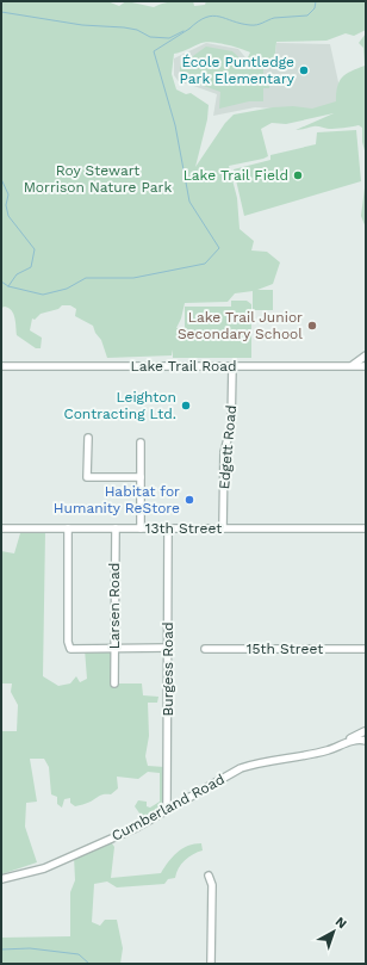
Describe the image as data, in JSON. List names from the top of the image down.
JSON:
{
  "streets": {
    "street": [
      "Lake Trail Road",
      "Edgett Road",
      "13th Street",
      "Larsen Road",
      "15th Street",
      "Burgess Road",
      "Cumberland Road"
    ]
  },
  "crossings": [
    ["Lake Trail Road", "Edgett Road"],
    ["Edgett Road", "13th Street"],
    ["13th Street", "Larsen Road"],
    ["13th Street", "Burgess Road"],
    ["Burgess Road", "Cumberland Road"]
  ],
  "parks": ["Roy Stewart Morrison Nature Park"],
  "places": [
    "École Puntledge Park Elementary",
    "Lake Trail Field",
    "Lake Trail Junior Secondary School",
    "Leighton Contracting Ltd.",
    "Habitat for Humanity ReStore"
  ],
  "north": "top right"
}
